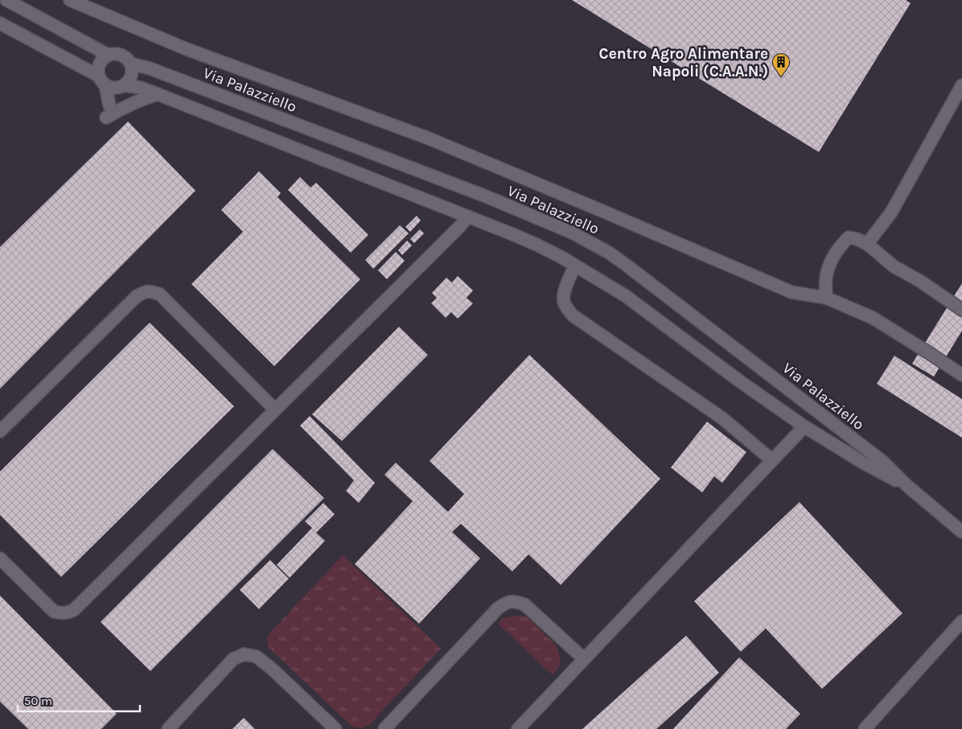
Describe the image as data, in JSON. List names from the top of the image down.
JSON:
{
  "streets": {
    "street": ["Via Palazziello"]
  },
  "places": {
    "building": ["Centro Agro Alimentare Napoli (C.A.A.N.)"]
  },
  "scale_bar": "50 m"
}
